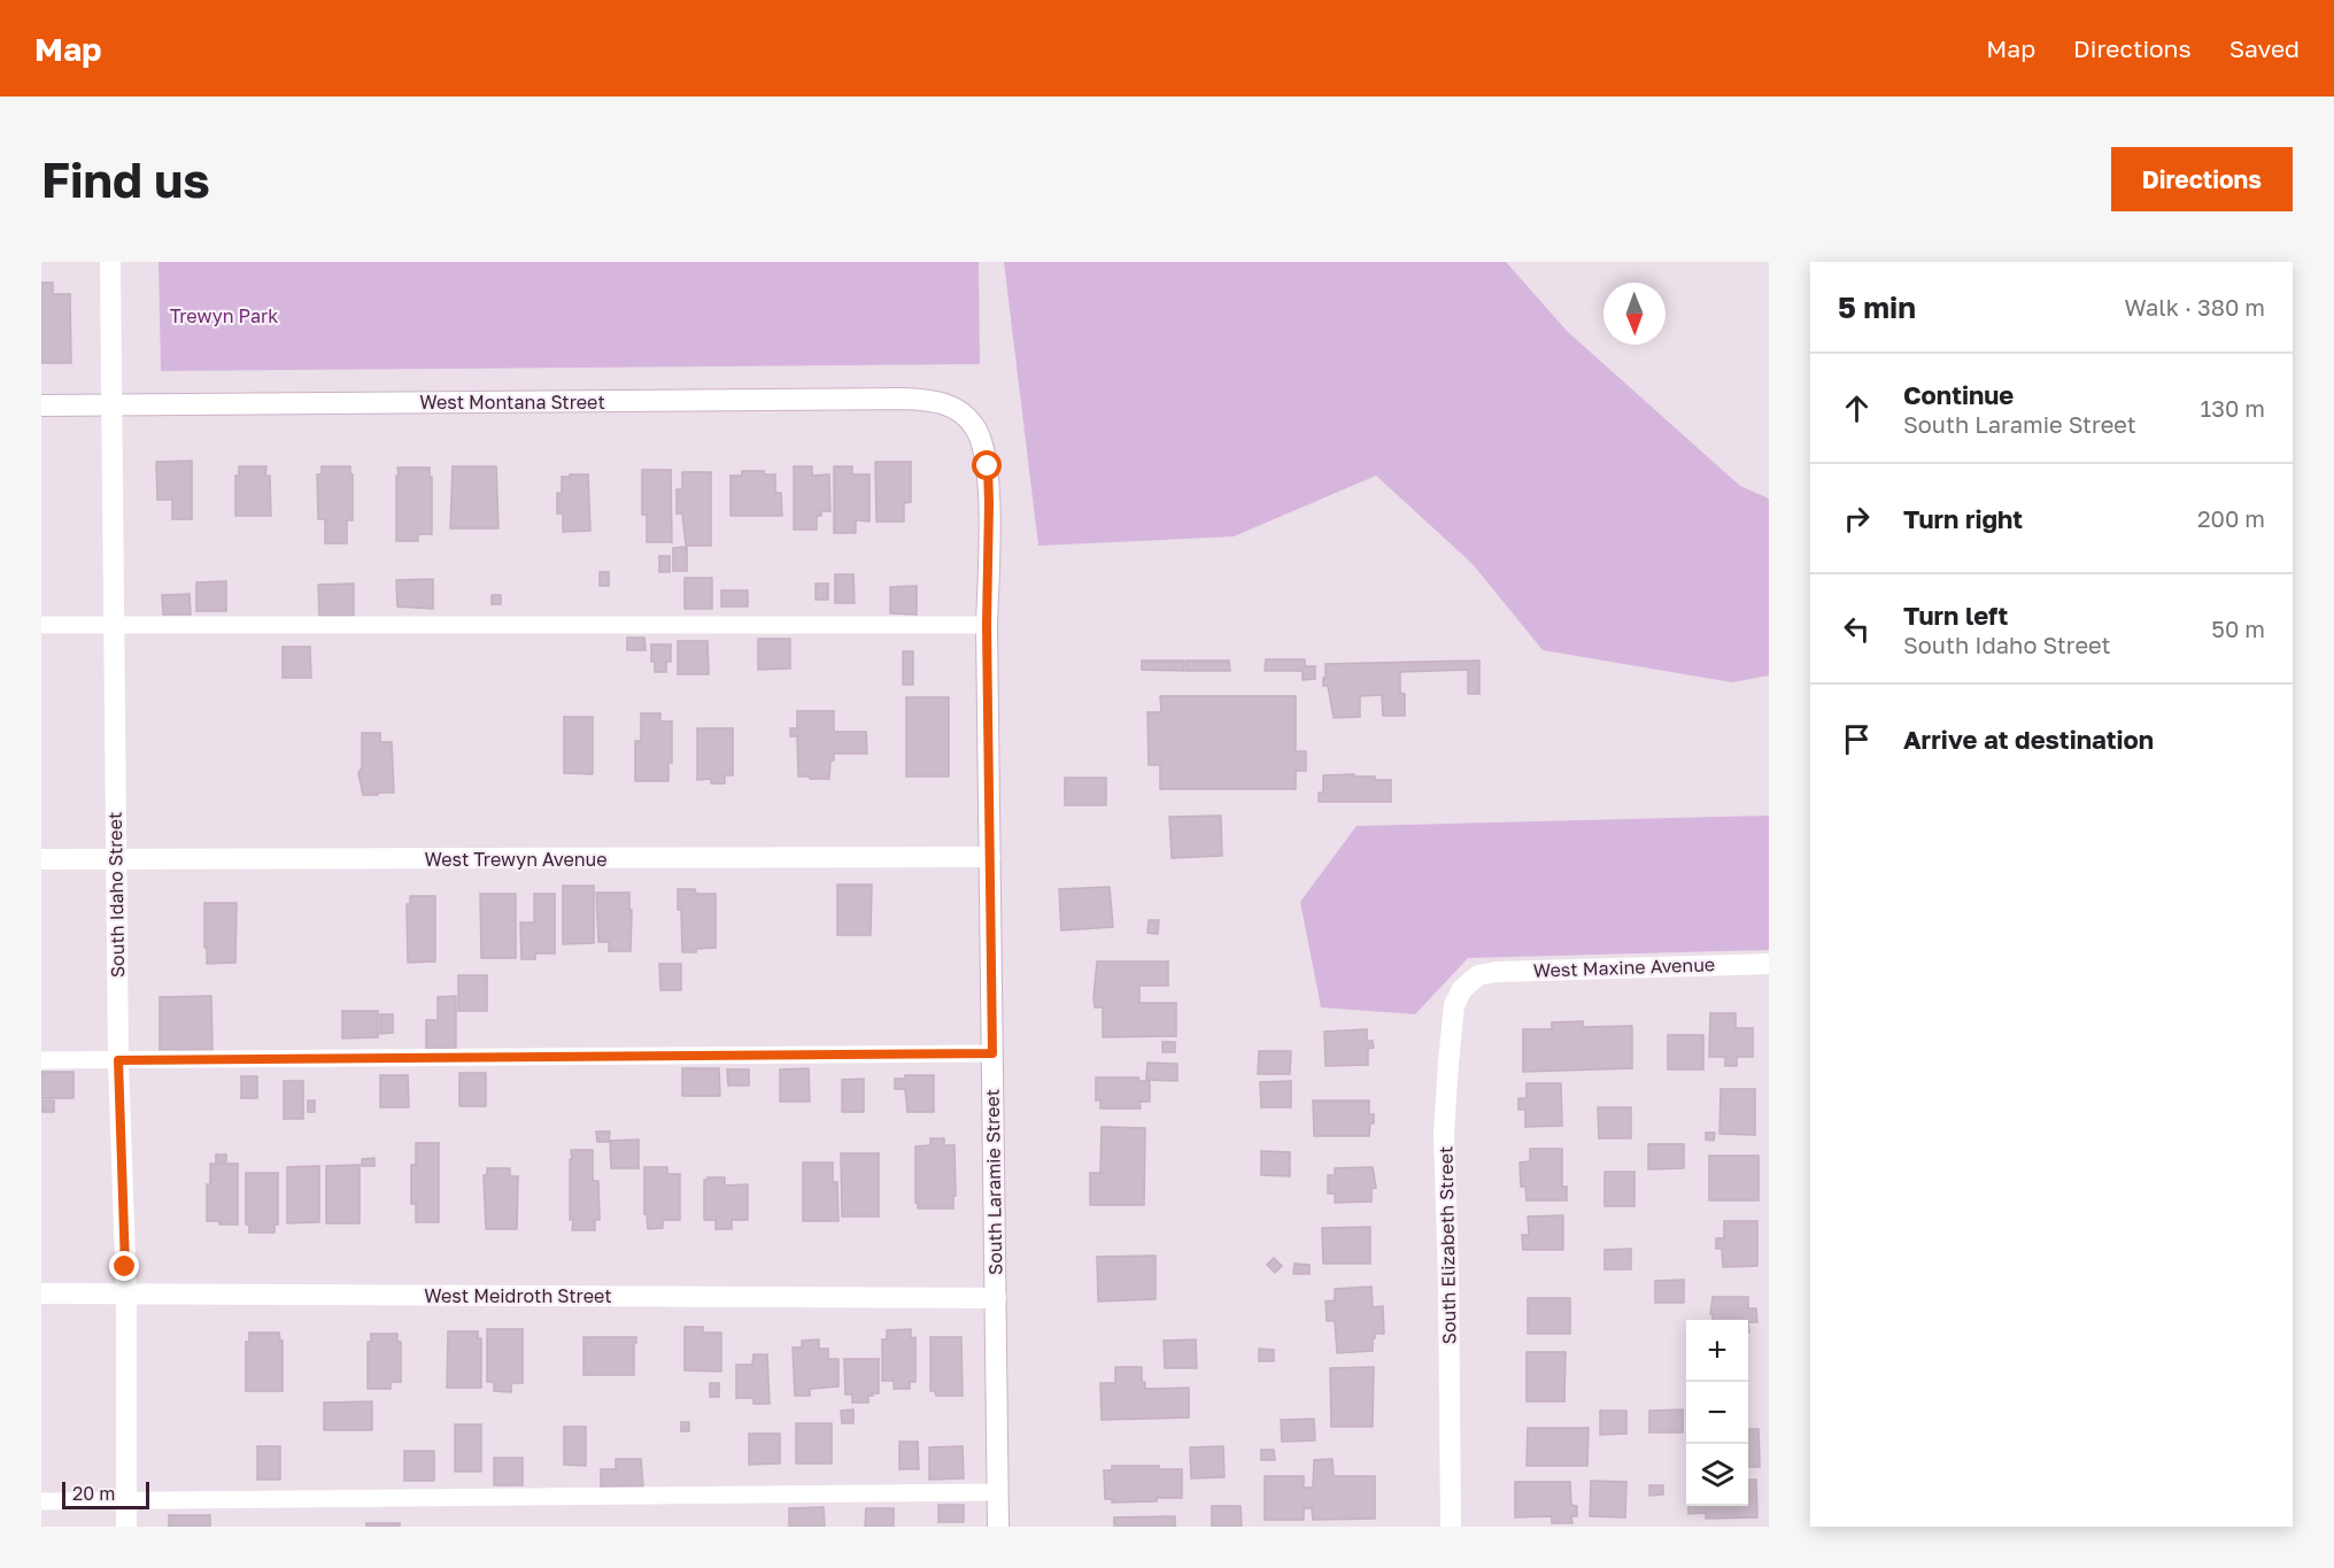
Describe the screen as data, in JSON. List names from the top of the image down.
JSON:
{
  "streets": {
    "street": [
      "West Montana Street",
      "West Trewyn Avenue",
      "South Idaho Street",
      "West Maxine Avenue",
      "South Laramie Street",
      "South Elizabeth Street",
      "West Meidroth Street"
    ]
  },
  "crossings": [
    ["West Montana Street", "South Idaho Street"],
    ["West Montana Street", "South Laramie Street"],
    ["West Trewyn Avenue", "South Idaho Street"],
    ["West Trewyn Avenue", "South Laramie Street"],
    ["South Idaho Street", "West Meidroth Street"],
    ["West Maxine Avenue", "South Elizabeth Street"],
    ["South Laramie Street", "West Meidroth Street"]
  ],
  "parks": ["Trewyn Park"],
  "scale_bar": "20 m",
  "north": "bottom",
  "page": {
    "header": "Map",
    "nav": ["Map", "Directions", "Saved"],
    "buttons": "Directions",
    "title": "Find us",
    "heading": ["5 min", "Walk · 380 m"],
    "list": [
      ["Continue", "South Laramie Street", "130 m"],
      ["Turn right", "200 m"],
      ["Turn left", "South Idaho Street", "50 m"],
      "Arrive at destination"
    ],
    "map_buttons": ["+", "−"],
    "scale": "20 m"
  }
}
